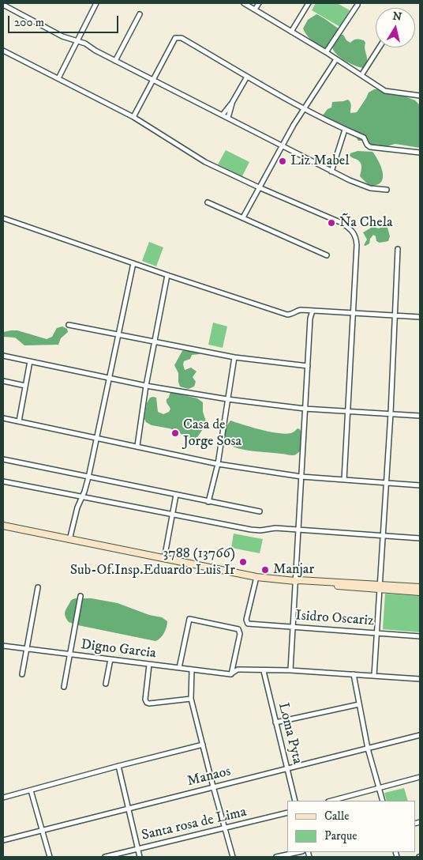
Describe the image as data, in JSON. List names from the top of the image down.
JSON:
{
  "streets": {
    "street": [
      "Isidro Oscariz",
      "Digno Garcia",
      "Loma Pyta",
      "Manaos",
      "Santa rosa de Lima"
    ]
  },
  "crossings": [
    ["Loma Pyta", "Manaos"]
  ],
  "places": [
    "Liz Mabel",
    "Ña Chela",
    "Casa de Jorge Sosa",
    "3788 (13766) Sub-Of.Insp.Eduardo Luis Ir",
    "Manjar"
  ],
  "legend": ["Calle", "Parque"],
  "scale_bar": "200 m",
  "north": "top"
}
